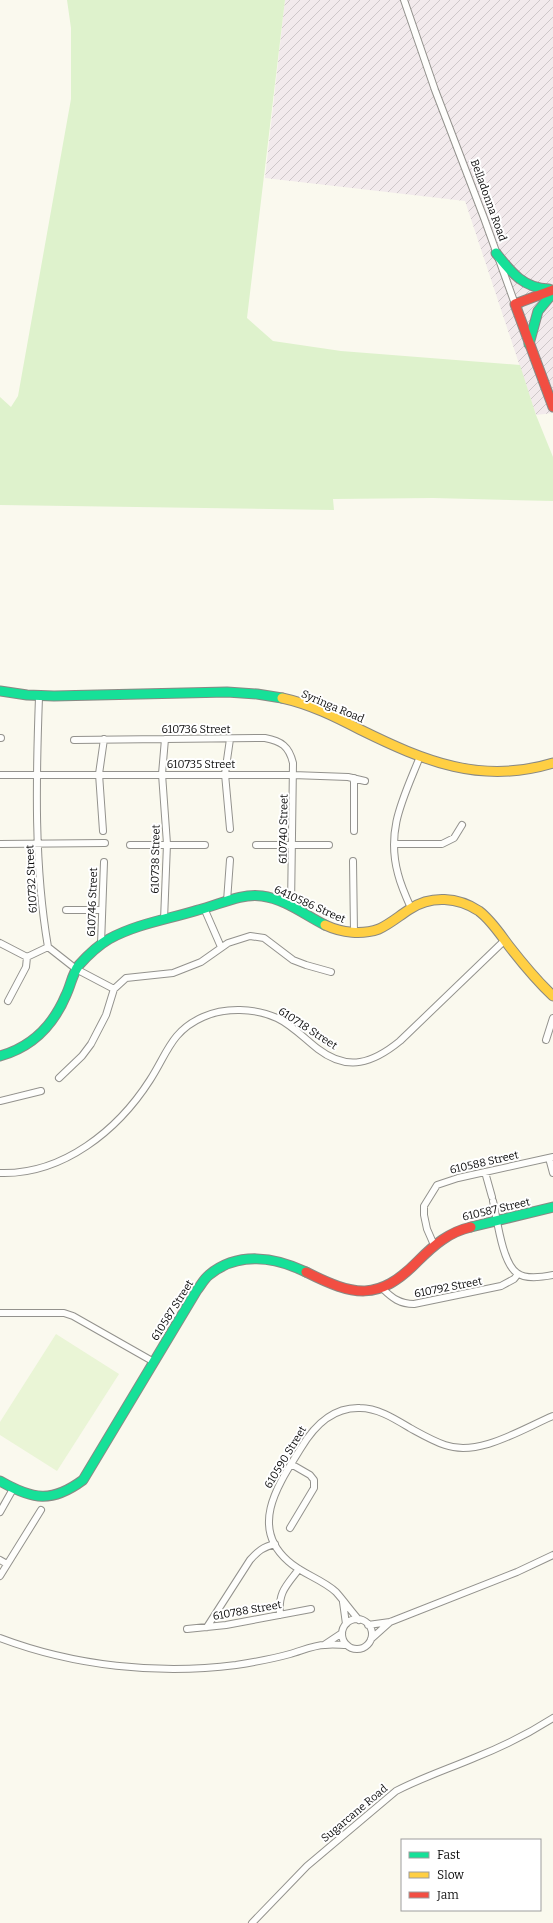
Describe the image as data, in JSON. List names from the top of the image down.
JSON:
{
  "streets": {
    "street": [
      "Belladonna Road",
      "Syringa Road",
      "610736 Street",
      "610735 Street",
      "610740 Street",
      "610738 Street",
      "610732 Street",
      "610746 Street",
      "6410586 Street",
      "610718 Street",
      "610588 Street",
      "610587 Street",
      "610792 Street",
      "610590 Street",
      "610788 Street",
      "Sugarcane Road"
    ]
  },
  "crossings": [
    ["Syringa Road", "610732 Street"],
    ["610736 Street", "610735 Street"],
    ["610736 Street", "610740 Street"],
    ["610736 Street", "610738 Street"],
    ["610735 Street", "610740 Street"],
    ["610735 Street", "610738 Street"],
    ["610735 Street", "610732 Street"],
    ["610740 Street", "6410586 Street"],
    ["610738 Street", "6410586 Street"],
    ["610746 Street", "6410586 Street"],
    ["6410586 Street", "610718 Street"],
    ["610588 Street", "610587 Street"],
    ["610587 Street", "610792 Street"]
  ],
  "legend": ["Fast", "Slow", "Jam"]
}
